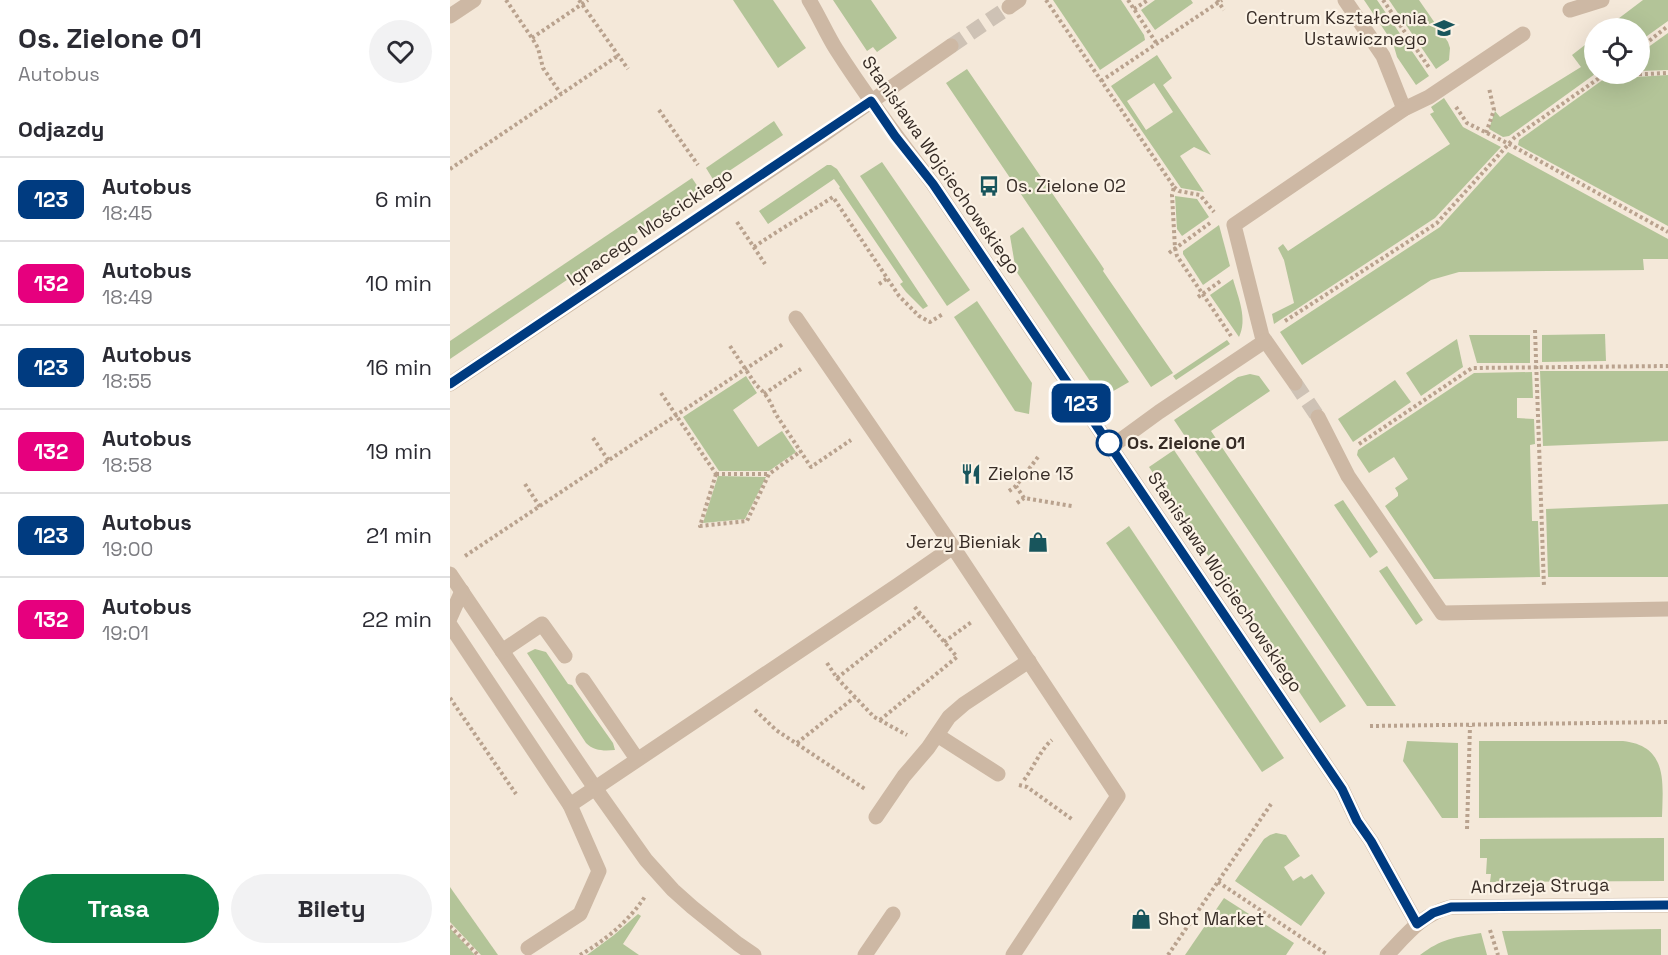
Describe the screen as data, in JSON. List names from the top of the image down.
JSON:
{
  "streets": {
    "street": ["Stanisława Wojciechowskiego", "Ignacego Mościckiego", "Andrzeja Struga"]
  },
  "crossings": [
    ["Stanisława Wojciechowskiego", "Ignacego Mościckiego"],
    ["Stanisława Wojciechowskiego", "Andrzeja Struga"]
  ],
  "places": {
    "school or university": ["Centrum Kształcenia Ustawicznego"],
    "bus stop": ["Os. Zielone 02"],
    "other": ["Os. Zielone 01"],
    "restaurant": ["Zielone 13"],
    "shop": ["Jerzy Bieniak", "Shot Market"]
  },
  "lines": ["bus line 123"],
  "page": {
    "heading": [
      ["Os. Zielone 01", "Autobus"],
      "Odjazdy"
    ],
    "on_map": "123",
    "list": [
      {
        "mark": "123",
        "name": "Autobus",
        "note": "18:45",
        "value": "6 min"
      },
      {
        "mark": "132",
        "name": "Autobus",
        "note": "18:49",
        "value": "10 min"
      },
      {
        "mark": "123",
        "name": "Autobus",
        "note": "18:55",
        "value": "16 min"
      },
      {
        "mark": "132",
        "name": "Autobus",
        "note": "18:58",
        "value": "19 min"
      },
      {
        "mark": "123",
        "name": "Autobus",
        "note": "19:00",
        "value": "21 min"
      },
      {
        "mark": "132",
        "name": "Autobus",
        "note": "19:01",
        "value": "22 min"
      }
    ],
    "buttons": ["Trasa", "Bilety"]
  }
}
